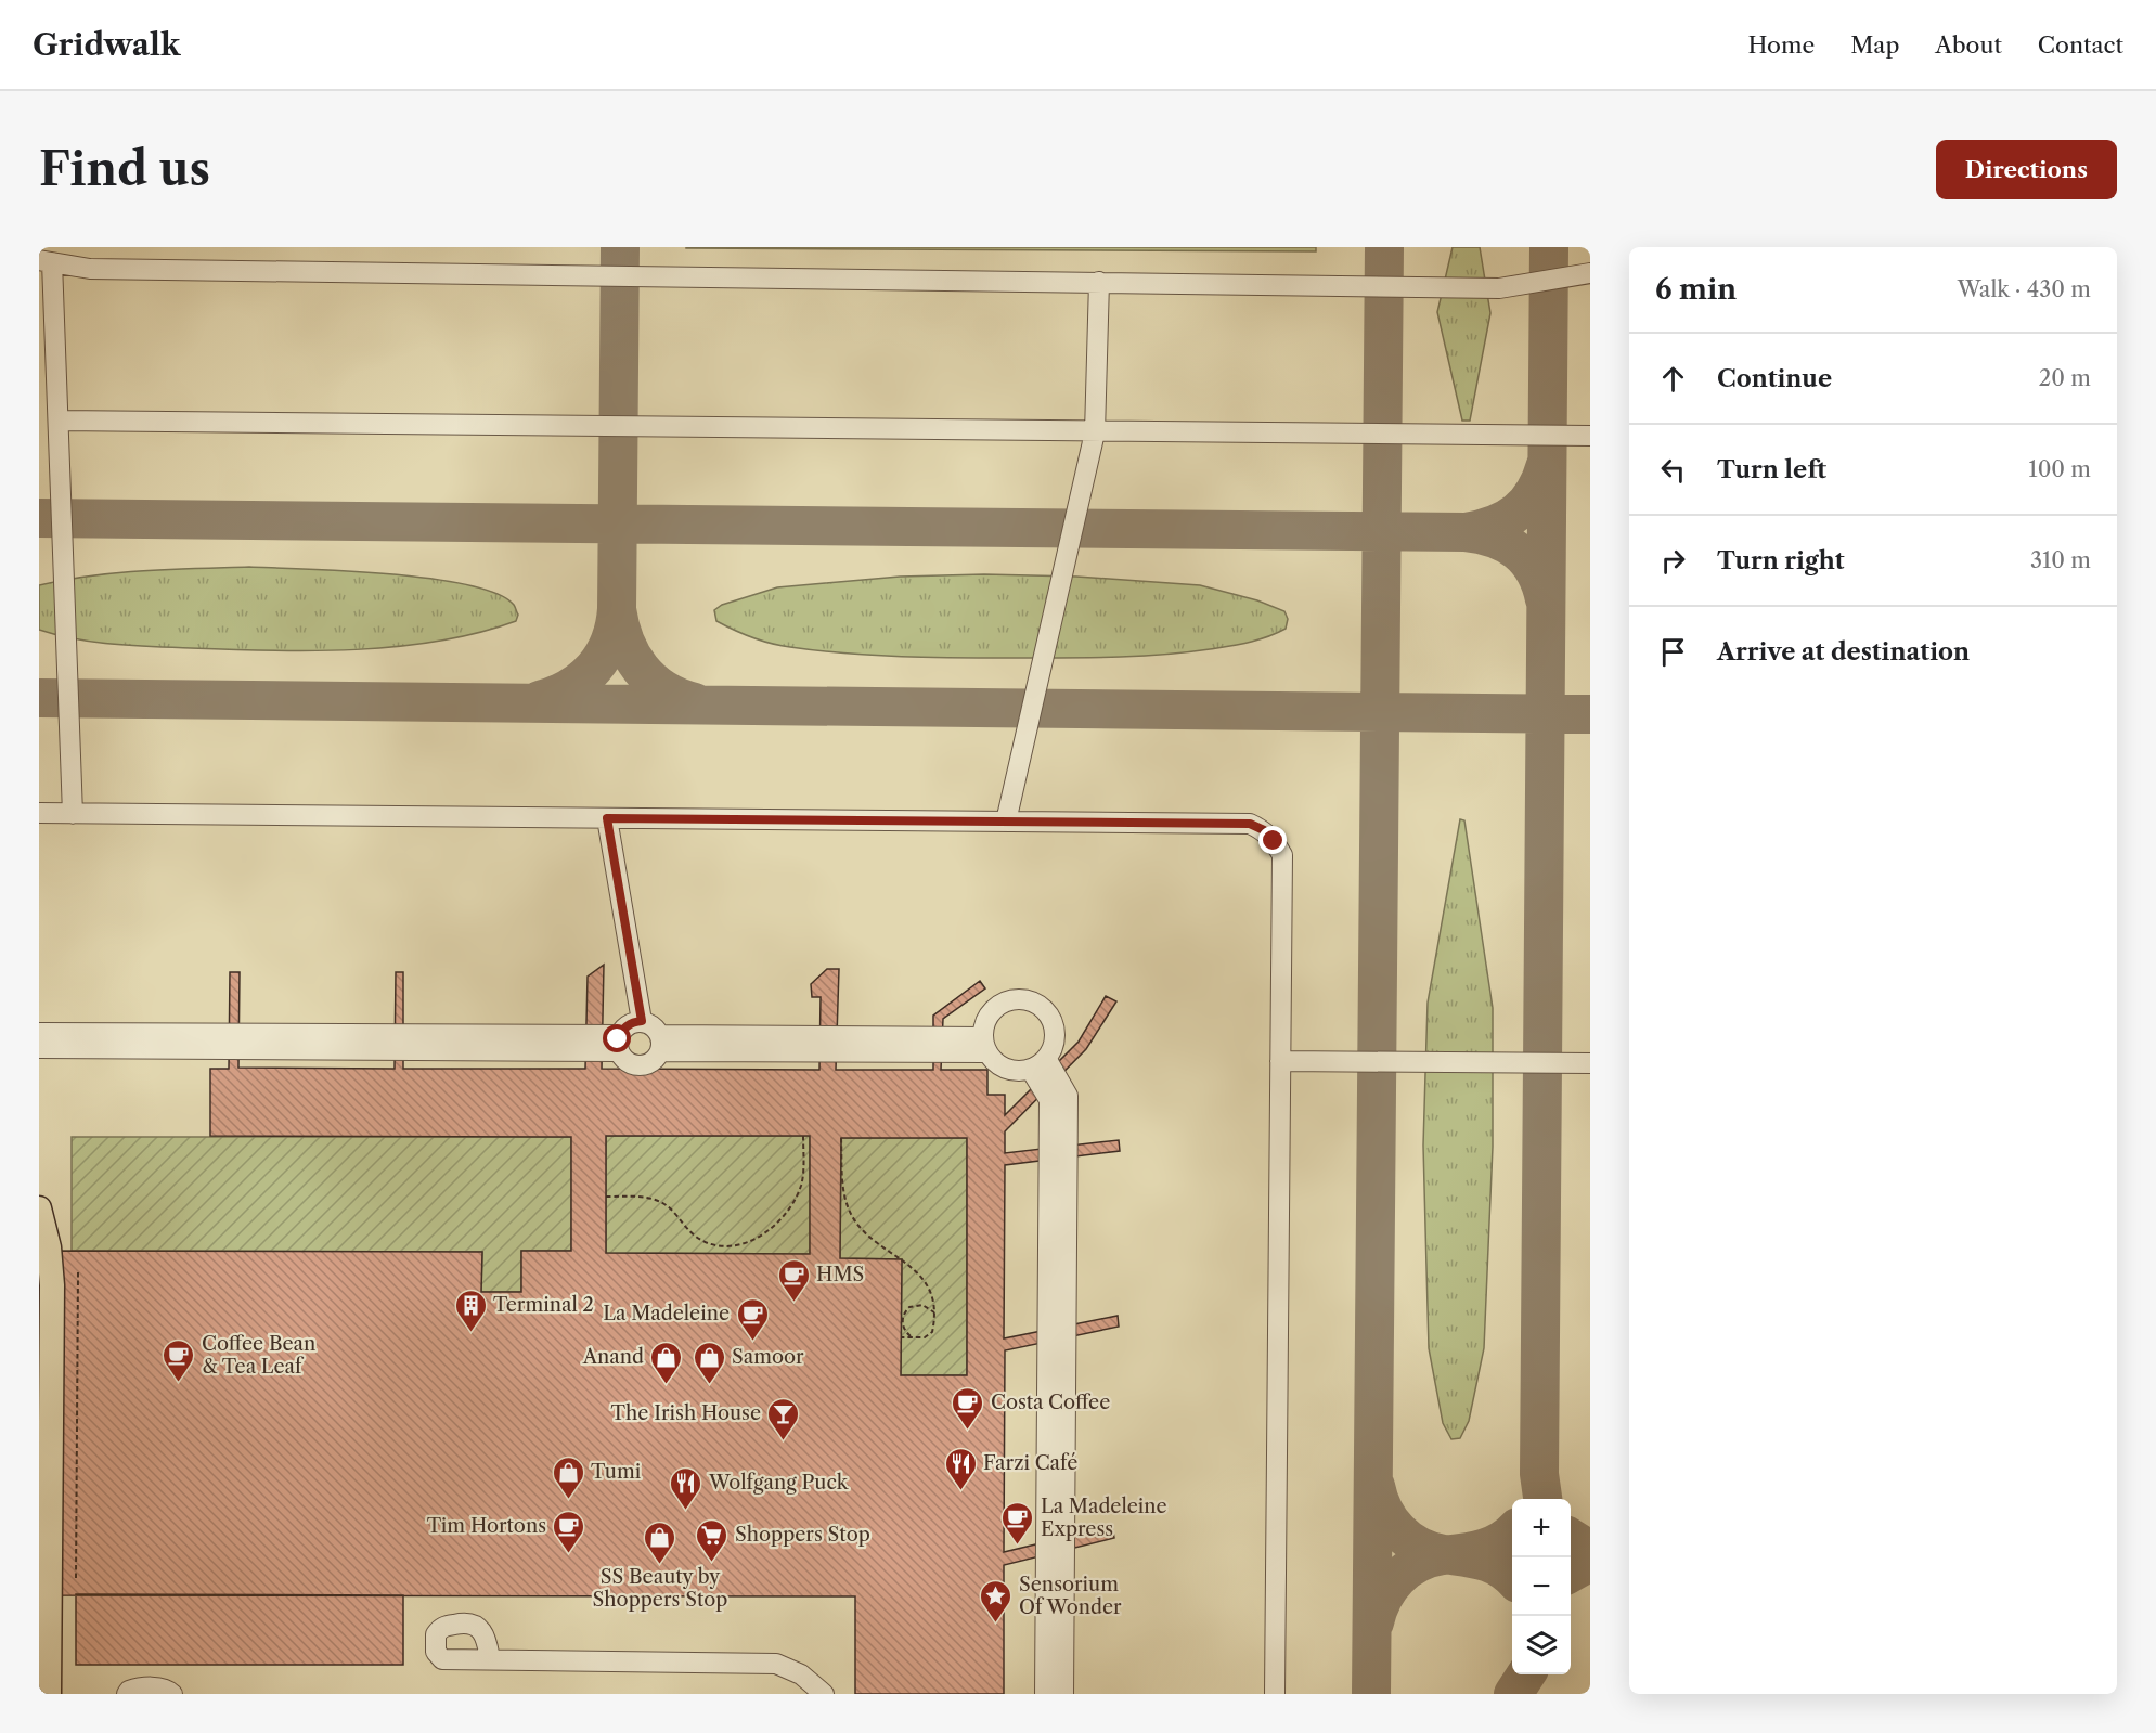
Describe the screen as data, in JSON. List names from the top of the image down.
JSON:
{
  "places": {
    "cafe": [
      "HMS",
      "La Madeleine",
      "Coffee Bean & Tea Leaf",
      "Costa Coffee",
      "La Madeleine Express",
      "Tim Hortons"
    ],
    "building": ["Terminal 2"],
    "shop": [
      "Anand",
      "Samoor",
      "Tumi",
      "SS Beauty by Shoppers Stop"
    ],
    "bar": ["The Irish House"],
    "restaurant": ["Farzi Café", "Wolfgang Puck"],
    "supermarket": ["Shoppers Stop"],
    "place": ["Sensorium Of Wonder"]
  },
  "page": {
    "header": "Gridwalk",
    "nav": [
      "Home",
      "Map",
      "About",
      "Contact"
    ],
    "buttons": "Directions",
    "title": "Find us",
    "heading": ["6 min", "Walk · 430 m"],
    "list": [
      ["Continue", "20 m"],
      ["Turn left", "100 m"],
      ["Turn right", "310 m"],
      "Arrive at destination"
    ],
    "map_buttons": ["+", "−"]
  }
}
